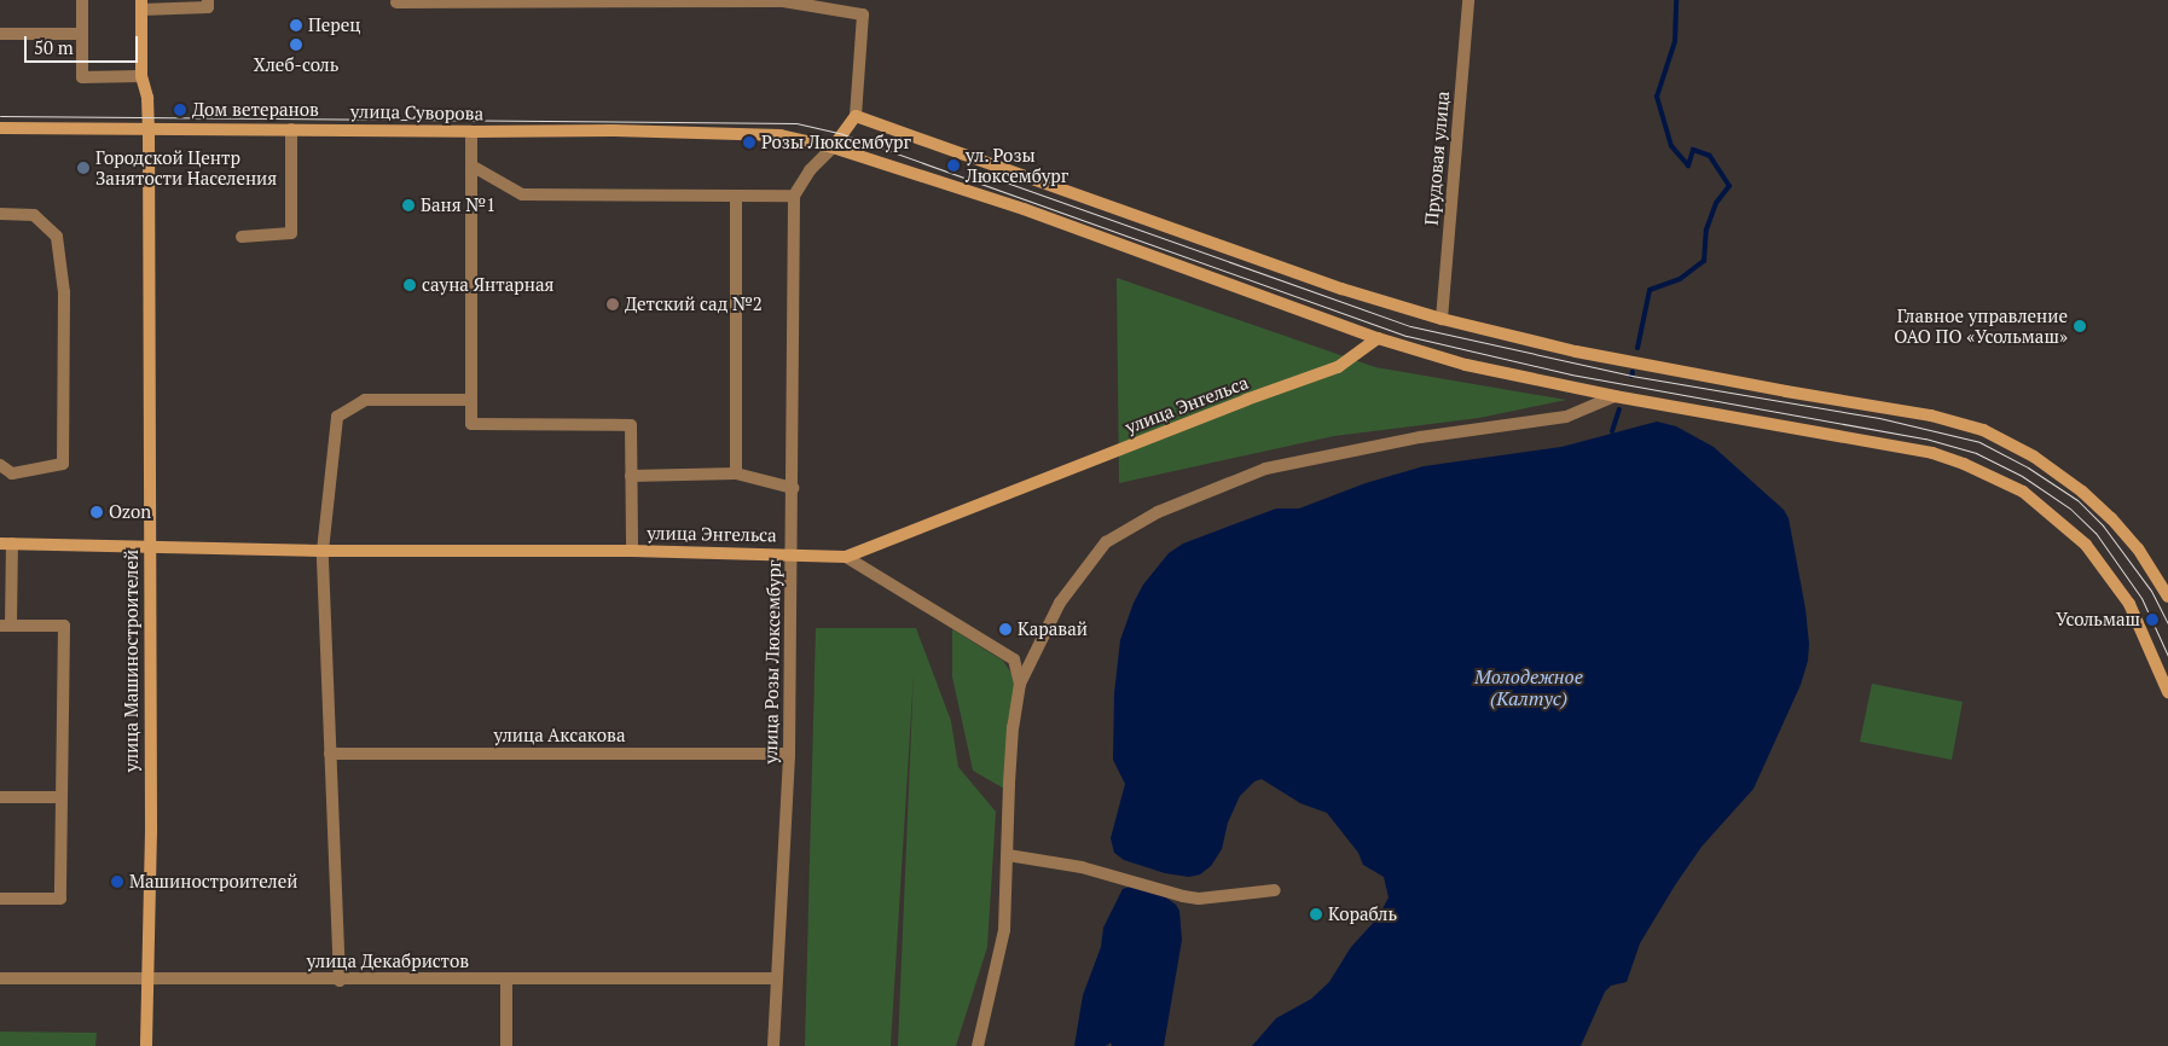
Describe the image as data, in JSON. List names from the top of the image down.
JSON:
{
  "streets": {
    "main road": ["улица Суворова", "улица Энгельса", "улица Машиностроителей"],
    "street": [
      "Прудовая улица",
      "улица Розы Люксембург",
      "улица Аксакова",
      "улица Декабристов"
    ]
  },
  "crossings": [
    ["улица Суворова", "улица Энгельса"],
    ["улица Суворова", "улица Машиностроителей"],
    ["улица Энгельса", "улица Машиностроителей"],
    ["улица Энгельса", "улица Розы Люксембург"],
    ["улица Машиностроителей", "улица Декабристов"],
    ["улица Розы Люксембург", "улица Аксакова"],
    ["улица Розы Люксембург", "улица Декабристов"]
  ],
  "water": ["Молодежное (Калтус)"],
  "places": [
    "Перец",
    "Хлеб-соль",
    "Дом ветеранов",
    "Розы Люксембург",
    "ул. Розы Люксембург",
    "Городской Центр Занятости Населения",
    "Баня №1",
    "сауна Янтарная",
    "Детский сад №2",
    "Главное управление ОАО ПО «Усольмаш»",
    "Ozon",
    "Усольмаш",
    "Каравай",
    "Машиностроителей",
    "Корабль"
  ],
  "scale_bar": "50 m"
}
